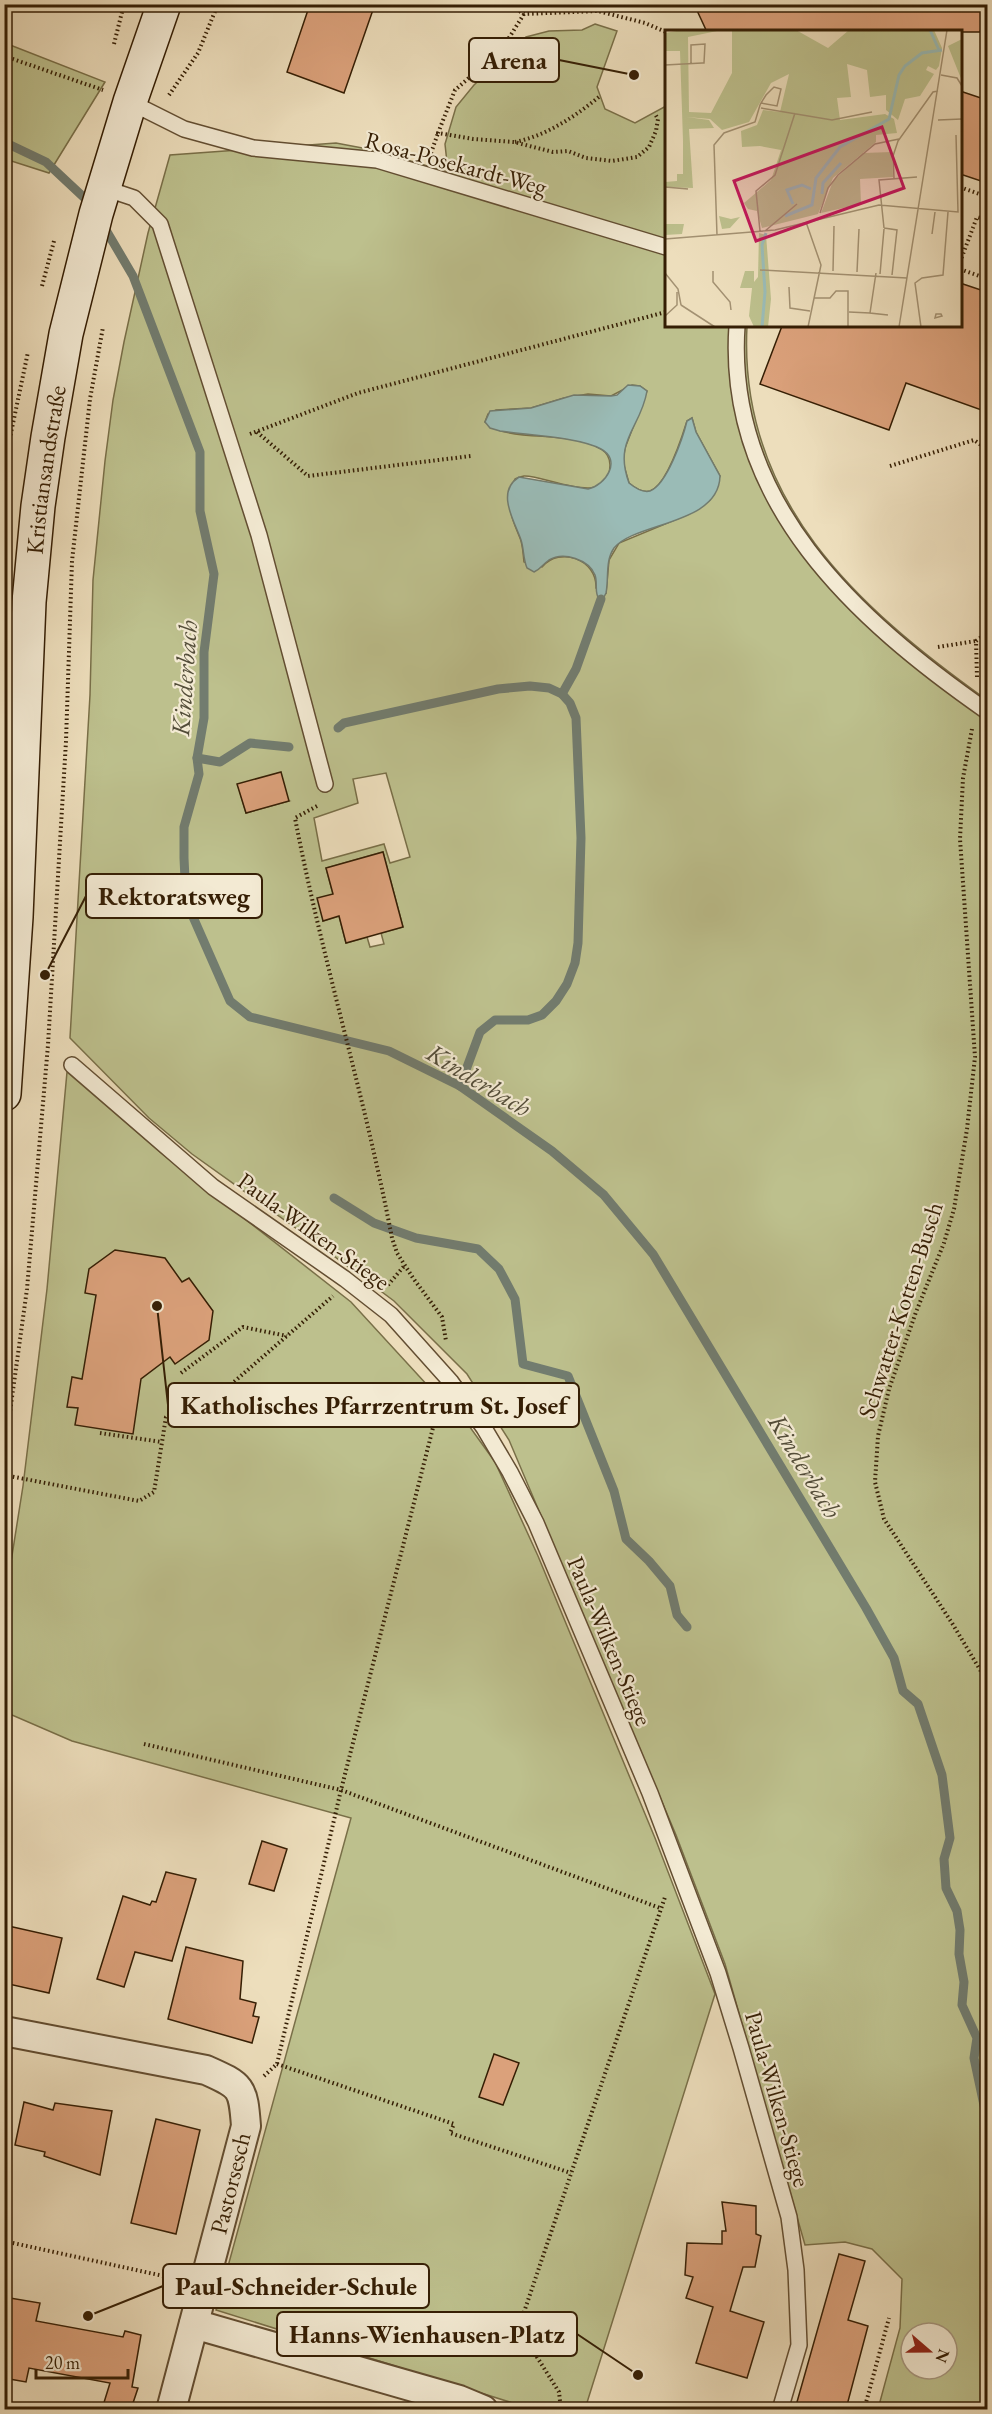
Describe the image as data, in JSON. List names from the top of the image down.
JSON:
{
  "streets": {
    "street": ["Kristiansandstraße", "Pastorsesch"],
    "lane": ["Rosa-Posekardt-Weg", "Paula-Wilken-Stiege"],
    "path": ["Schwatter-Kotten-Busch"]
  },
  "crossings": [
    ["Rosa-Posekardt-Weg", "Kristiansandstraße"]
  ],
  "water": ["Kinderbach"],
  "places": [
    "Arena",
    "Rektoratsweg",
    "Katholisches Pfarrzentrum St. Josef",
    "Paul-Schneider-Schule",
    "Hanns-Wienhausen-Platz"
  ],
  "scale_bar": "20 m",
  "north": "right"
}
